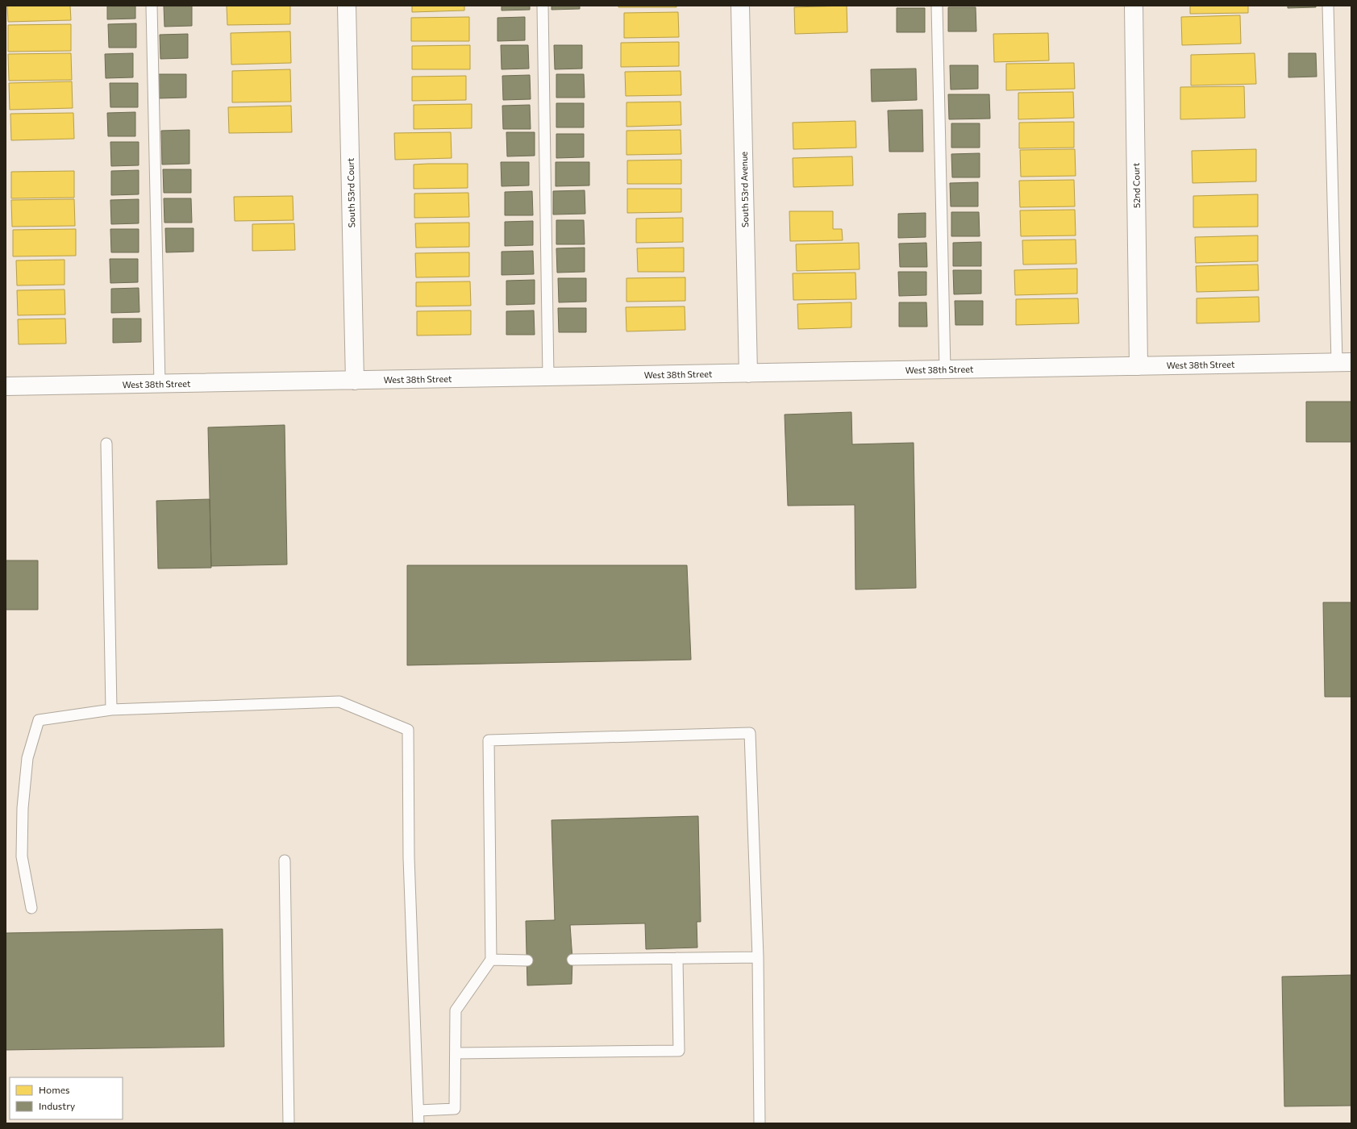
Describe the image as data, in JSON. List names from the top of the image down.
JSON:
{
  "streets": {
    "street": [
      "52nd Court",
      "South 53rd Avenue",
      "South 53rd Court",
      "West 38th Street"
    ]
  },
  "crossings": [
    ["52nd Court", "West 38th Street"],
    ["South 53rd Avenue", "West 38th Street"],
    ["South 53rd Court", "West 38th Street"]
  ],
  "legend": ["Homes", "Industry"]
}
